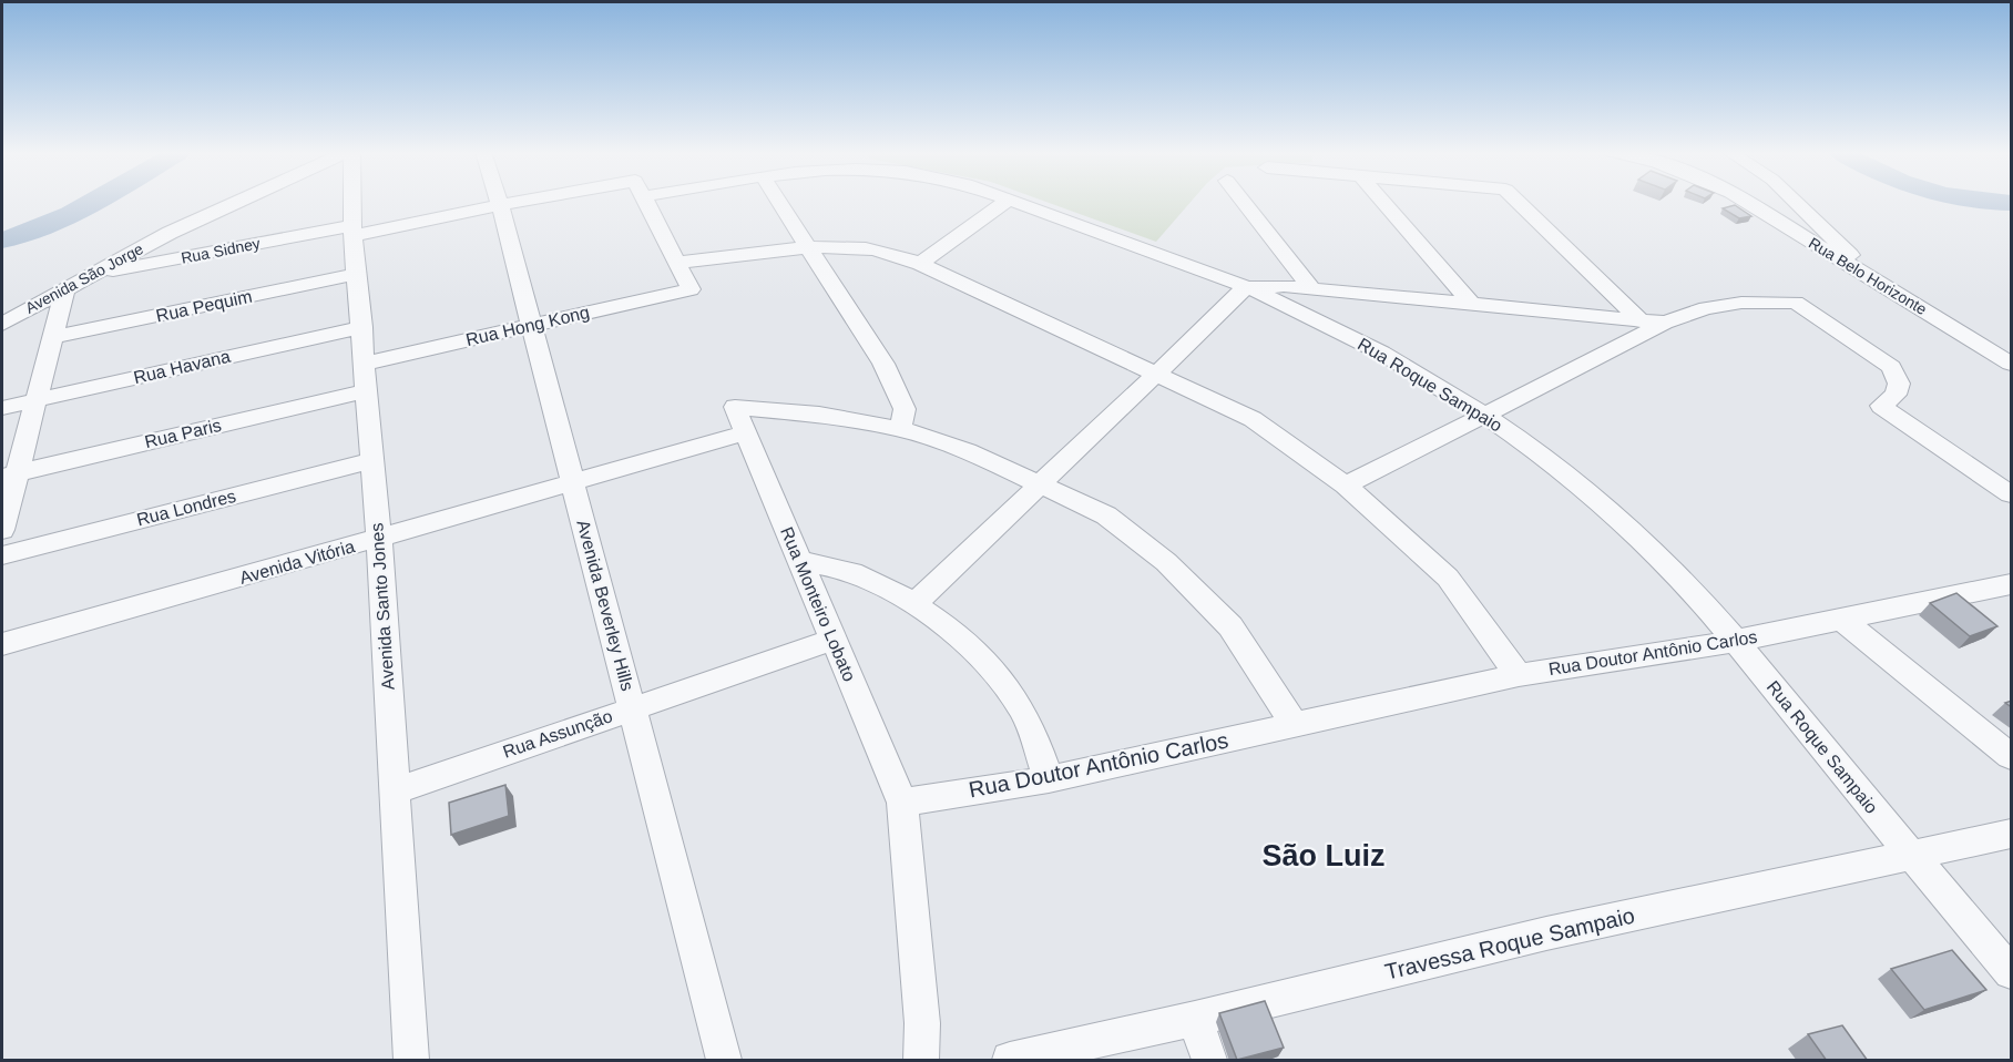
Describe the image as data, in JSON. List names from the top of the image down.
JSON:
{
  "streets": {
    "street": [
      "Rua Sidney",
      "Rua Belo Horizonte",
      "Avenida São Jorge",
      "Rua Pequim",
      "Rua Hong Kong",
      "Rua Havana",
      "Rua Roque Sampaio",
      "Rua Paris",
      "Rua Londres",
      "Avenida Vitória",
      "Rua Monteiro Lobato",
      "Avenida Beverley Hills",
      "Avenida Santo Jones",
      "Rua Doutor Antônio Carlos",
      "Rua Assunção",
      "Travessa Roque Sampaio"
    ]
  },
  "crossings": [
    ["Rua Sidney", "Avenida São Jorge"],
    ["Rua Sidney", "Rua Roque Sampaio"],
    ["Rua Sidney", "Avenida Beverley Hills"],
    ["Rua Sidney", "Avenida Santo Jones"],
    ["Rua Pequim", "Avenida Santo Jones"],
    ["Rua Hong Kong", "Avenida Beverley Hills"],
    ["Rua Hong Kong", "Avenida Santo Jones"],
    ["Rua Havana", "Avenida Santo Jones"],
    ["Rua Roque Sampaio", "Avenida Beverley Hills"],
    ["Rua Roque Sampaio", "Rua Doutor Antônio Carlos"],
    ["Rua Roque Sampaio", "Travessa Roque Sampaio"],
    ["Rua Paris", "Avenida Santo Jones"],
    ["Rua Londres", "Avenida Santo Jones"],
    ["Avenida Vitória", "Rua Monteiro Lobato"],
    ["Avenida Vitória", "Avenida Beverley Hills"],
    ["Avenida Vitória", "Avenida Santo Jones"],
    ["Rua Monteiro Lobato", "Rua Doutor Antônio Carlos"],
    ["Rua Monteiro Lobato", "Rua Assunção"],
    ["Avenida Beverley Hills", "Rua Assunção"],
    ["Avenida Santo Jones", "Rua Assunção"]
  ],
  "districts": ["São Luiz"]
}
